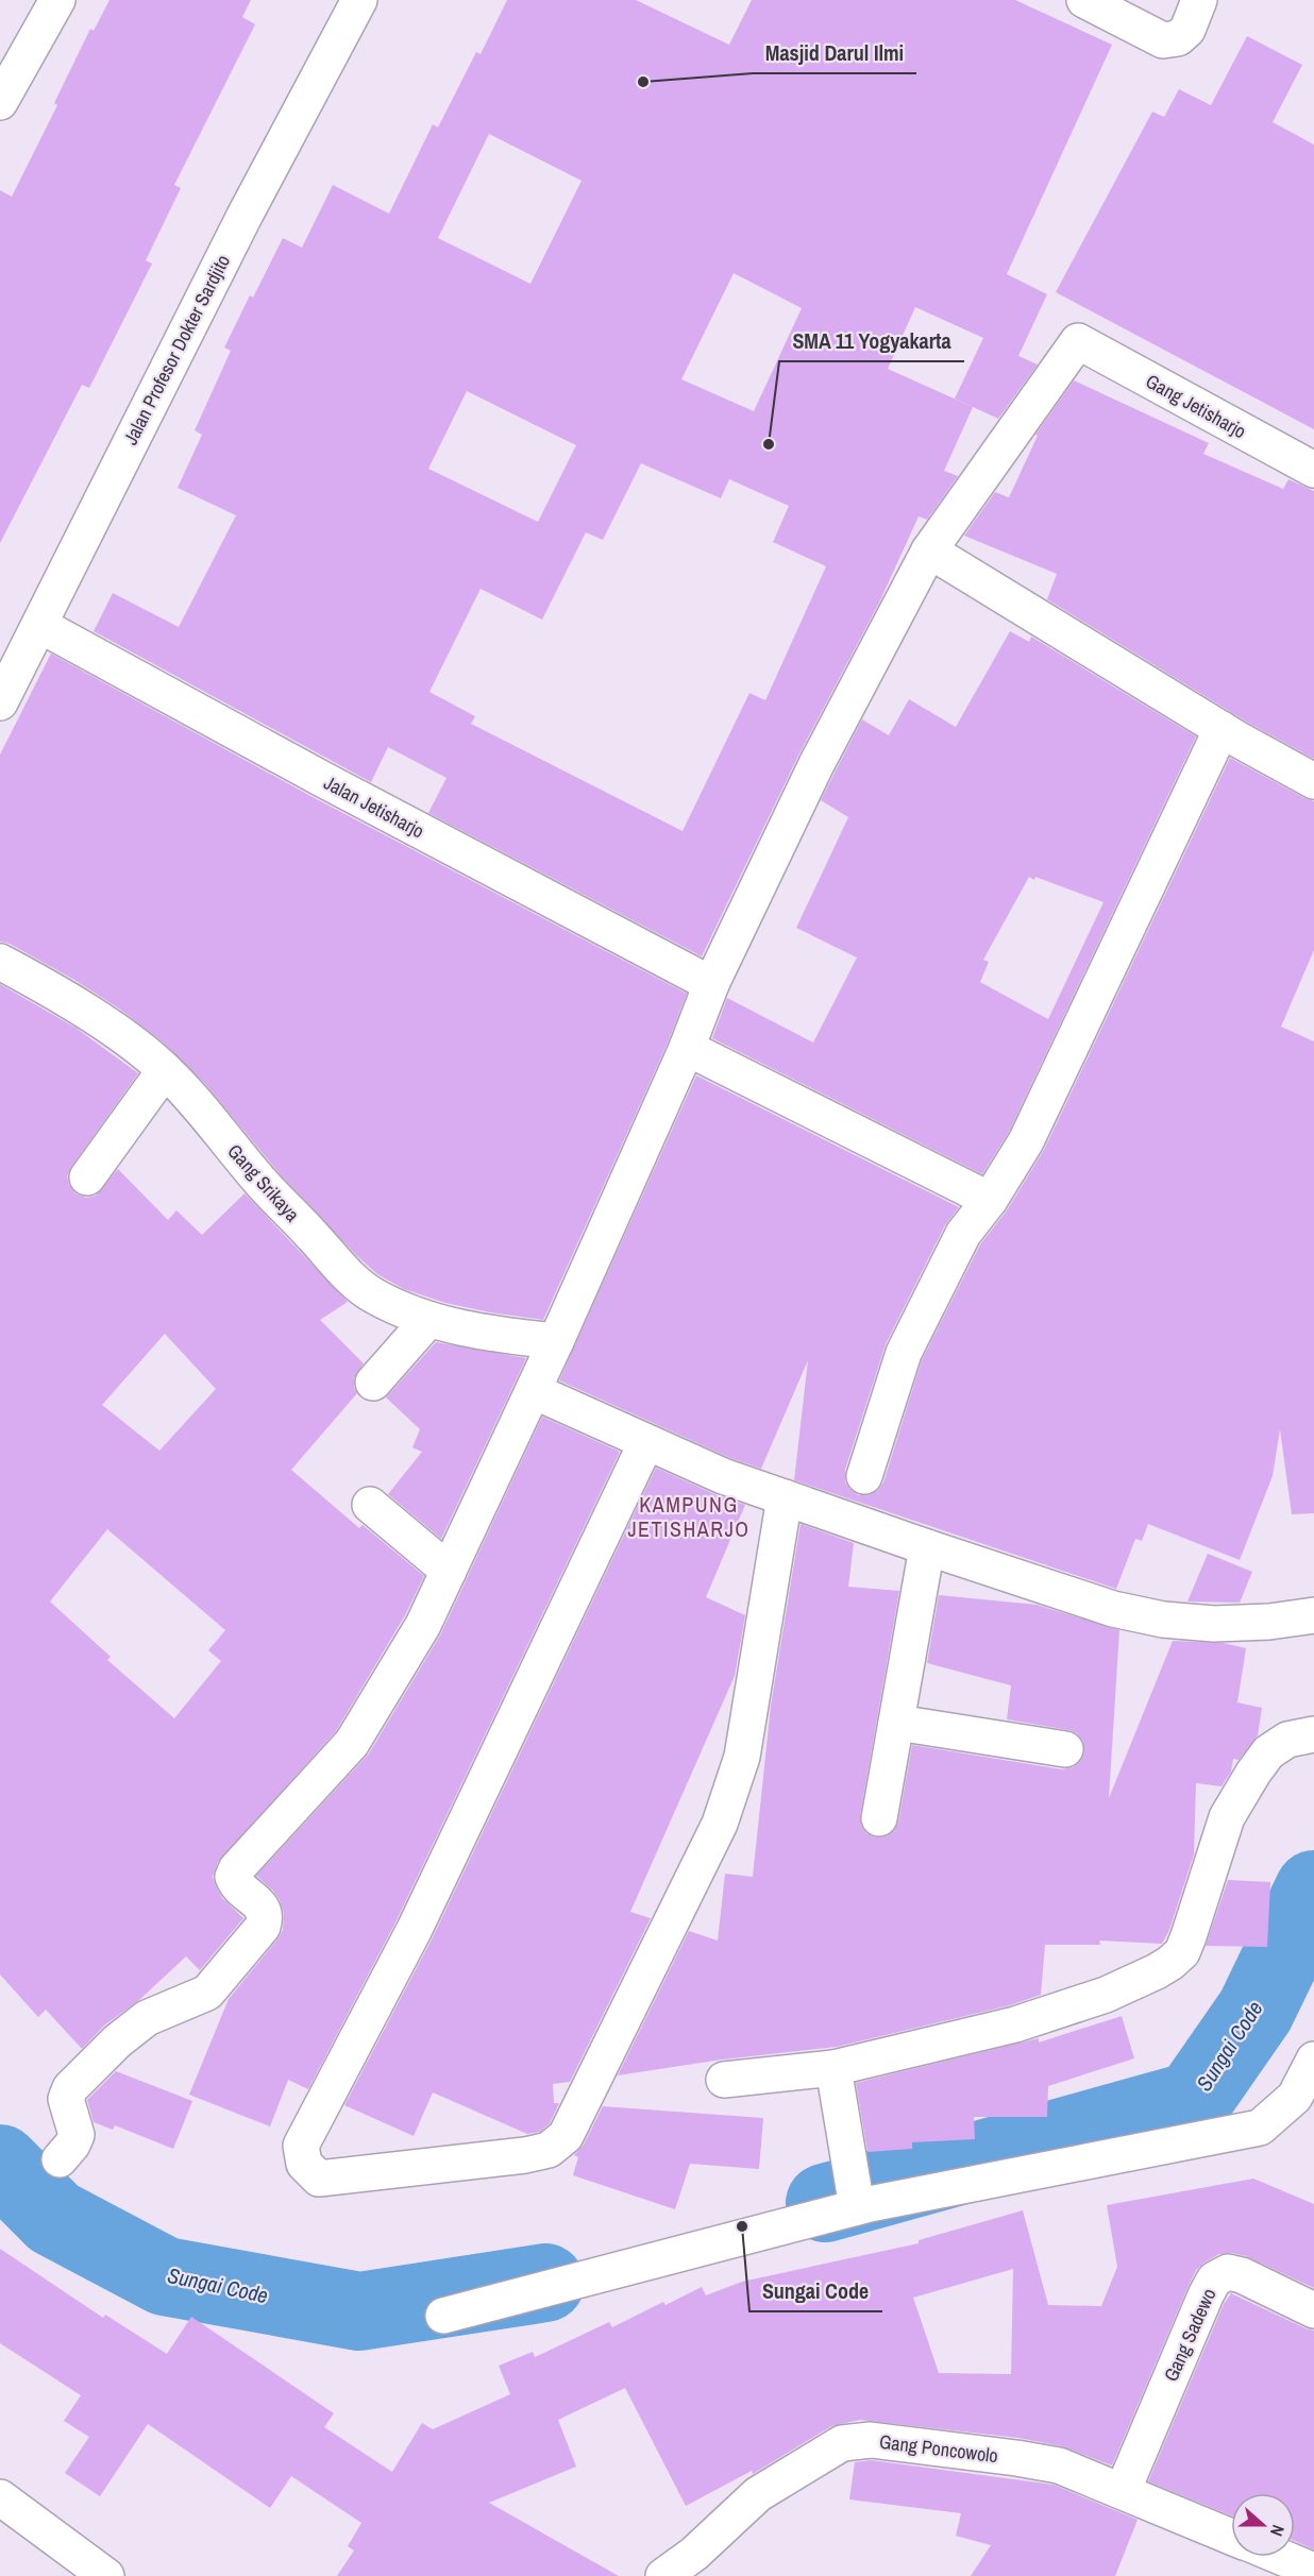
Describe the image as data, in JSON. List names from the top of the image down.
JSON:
{
  "streets": {
    "street": [
      "Jalan Profesor Dokter Sardjito",
      "Gang Jetisharjo",
      "Jalan Jetisharjo",
      "Gang Srikaya",
      "Gang Sadewo",
      "Gang Poncowolo"
    ]
  },
  "crossings": [
    ["Jalan Profesor Dokter Sardjito", "Jalan Jetisharjo"],
    ["Gang Sadewo", "Gang Poncowolo"]
  ],
  "districts": ["KAMPUNG JETISHARJO"],
  "water": ["Sungai Code"],
  "places": ["Masjid Darul Ilmi", "SMA 11 Yogyakarta", "Sungai Code"],
  "north": "right"
}
